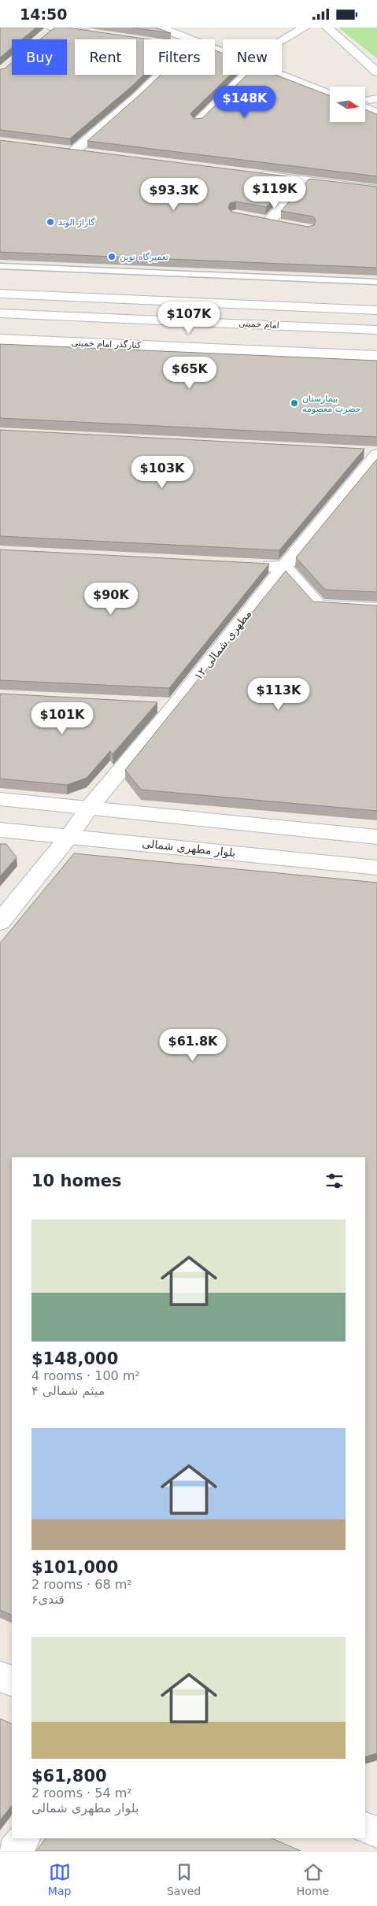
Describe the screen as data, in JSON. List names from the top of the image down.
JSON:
{
  "streets": {
    "street": [
      "امام خمینی",
      "کنارگذر امام خمینی",
      "مطهری شمالی ۱۲",
      "بلوار مطهری شمالی"
    ]
  },
  "crossings": [
    ["مطهری شمالی ۱۲", "بلوار مطهری شمالی"]
  ],
  "places": ["گاراژ الوند", "تعمیرگاه نوین", "بیمارستان حضرت معصومه"],
  "north": "right",
  "page": {
    "status": "14:50",
    "chip": [
      "Buy",
      "Rent",
      "Filters",
      "New"
    ],
    "price": [
      "$148K",
      "$119K",
      "$93.3K",
      "$107K",
      "$65K",
      "$103K",
      "$90K",
      "$113K",
      "$101K",
      "$61.8K"
    ],
    "heading": "10 homes",
    "list": [
      {
        "name": "$148,000",
        "note": "4 rooms · 100 m² · میثم شمالی ۴"
      },
      {
        "name": "$101,000",
        "note": "2 rooms · 68 m² · قندی۶"
      },
      {
        "name": "$61,800",
        "note": "2 rooms · 54 m² · بلوار مطهری شمالی"
      }
    ],
    "tabs": ["Map", "Saved", "Home"]
  }
}
